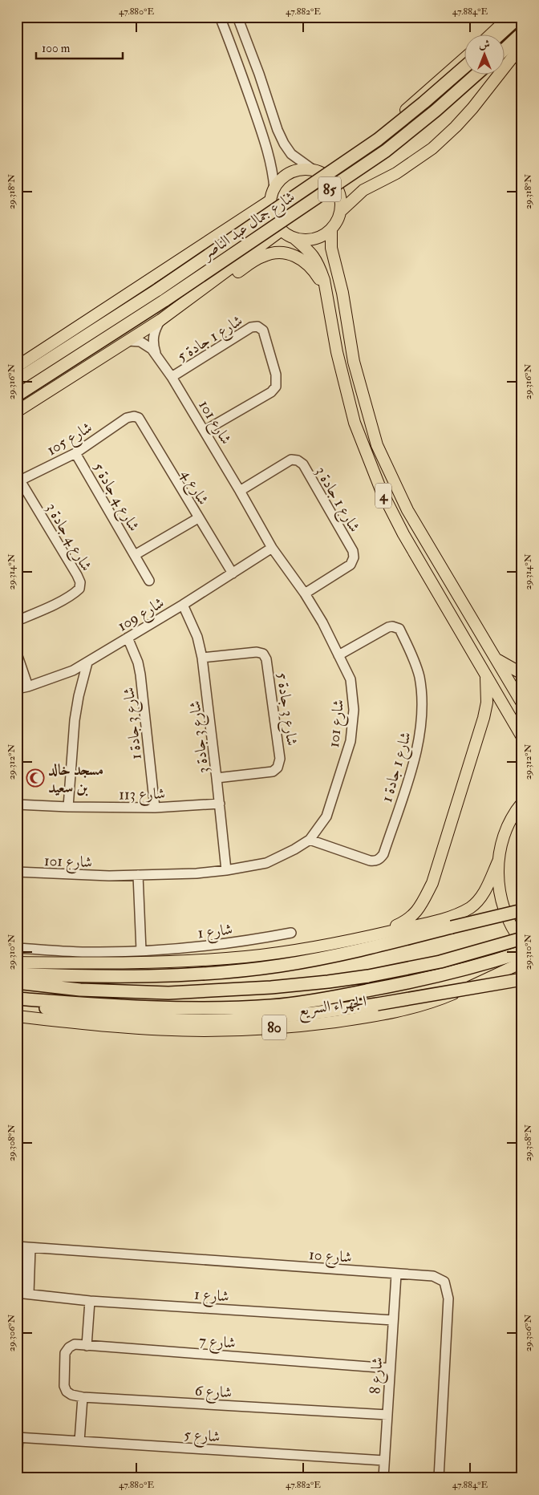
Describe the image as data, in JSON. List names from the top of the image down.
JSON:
{
  "streets": {
    "highway": [
      "85",
      "شارع جمال عبد الناصر",
      "الجهراء السريع",
      "80"
    ],
    "main road": ["4"],
    "street": [
      "شارع 1 جادة 5",
      "شارع 101",
      "شارع 105",
      "شارع 4",
      "شارع 4 جادة 5",
      "شارع 1 جادة 3",
      "شارع 4 جادة 3",
      "شارع 109",
      "شارع 3 جادة 5",
      "شارع 3 جادة 1",
      "شارع 3 جادة 3",
      "شارع 1 جادة 1",
      "شارع 113",
      "شارع 1",
      "شارع 10",
      "شارع 7",
      "شارع 8",
      "شارع 6",
      "شارع 5"
    ]
  },
  "crossings": [
    ["شارع 1 جادة 5", "شارع 101"],
    ["شارع 101", "شارع 1 جادة 3"],
    ["شارع 101", "شارع 109"],
    ["شارع 101", "شارع 3 جادة 3"],
    ["شارع 101", "شارع 1 جادة 1"],
    ["شارع 105", "شارع 4"],
    ["شارع 105", "شارع 4 جادة 5"],
    ["شارع 105", "شارع 4 جادة 3"],
    ["شارع 4", "شارع 4 جادة 5"],
    ["شارع 4", "شارع 109"],
    ["شارع 109", "شارع 3 جادة 1"],
    ["شارع 109", "شارع 3 جادة 3"],
    ["شارع 3 جادة 5", "شارع 3 جادة 3"],
    ["شارع 3 جادة 1", "شارع 113"],
    ["شارع 3 جادة 3", "شارع 113"],
    ["شارع 1", "شارع 10"],
    ["شارع 1", "شارع 8"],
    ["شارع 10", "شارع 8"],
    ["شارع 7", "شارع 8"],
    ["شارع 7", "شارع 6"],
    ["شارع 8", "شارع 6"],
    ["شارع 8", "شارع 5"]
  ],
  "places": {
    "mosque": ["مسجد خالد بن سعيد"]
  },
  "scale_bar": "100 m",
  "north": "top",
  "coordinates": [
    "47.880°E",
    "47.882°E",
    "47.884°E",
    "29.318°N",
    "29.316°N",
    "29.314°N",
    "29.312°N",
    "29.310°N",
    "29.308°N",
    "29.306°N"
  ]
}
